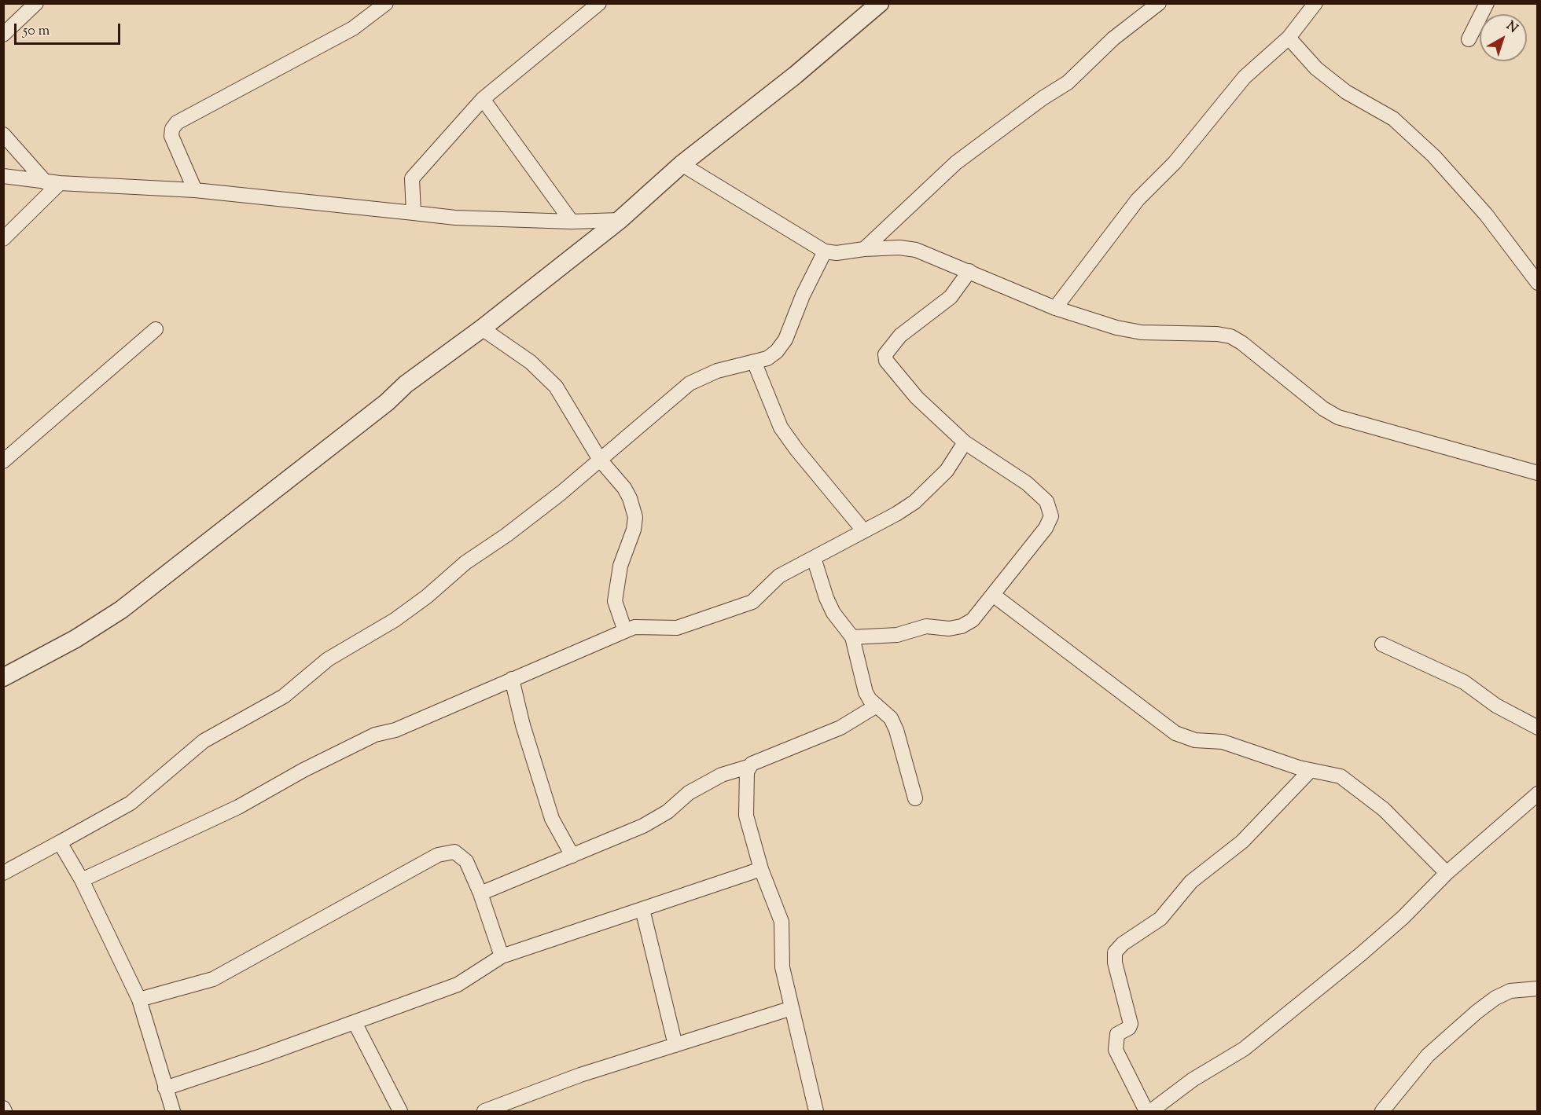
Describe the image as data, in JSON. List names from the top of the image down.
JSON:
{
  "scale_bar": "50 m",
  "north": "top right"
}
